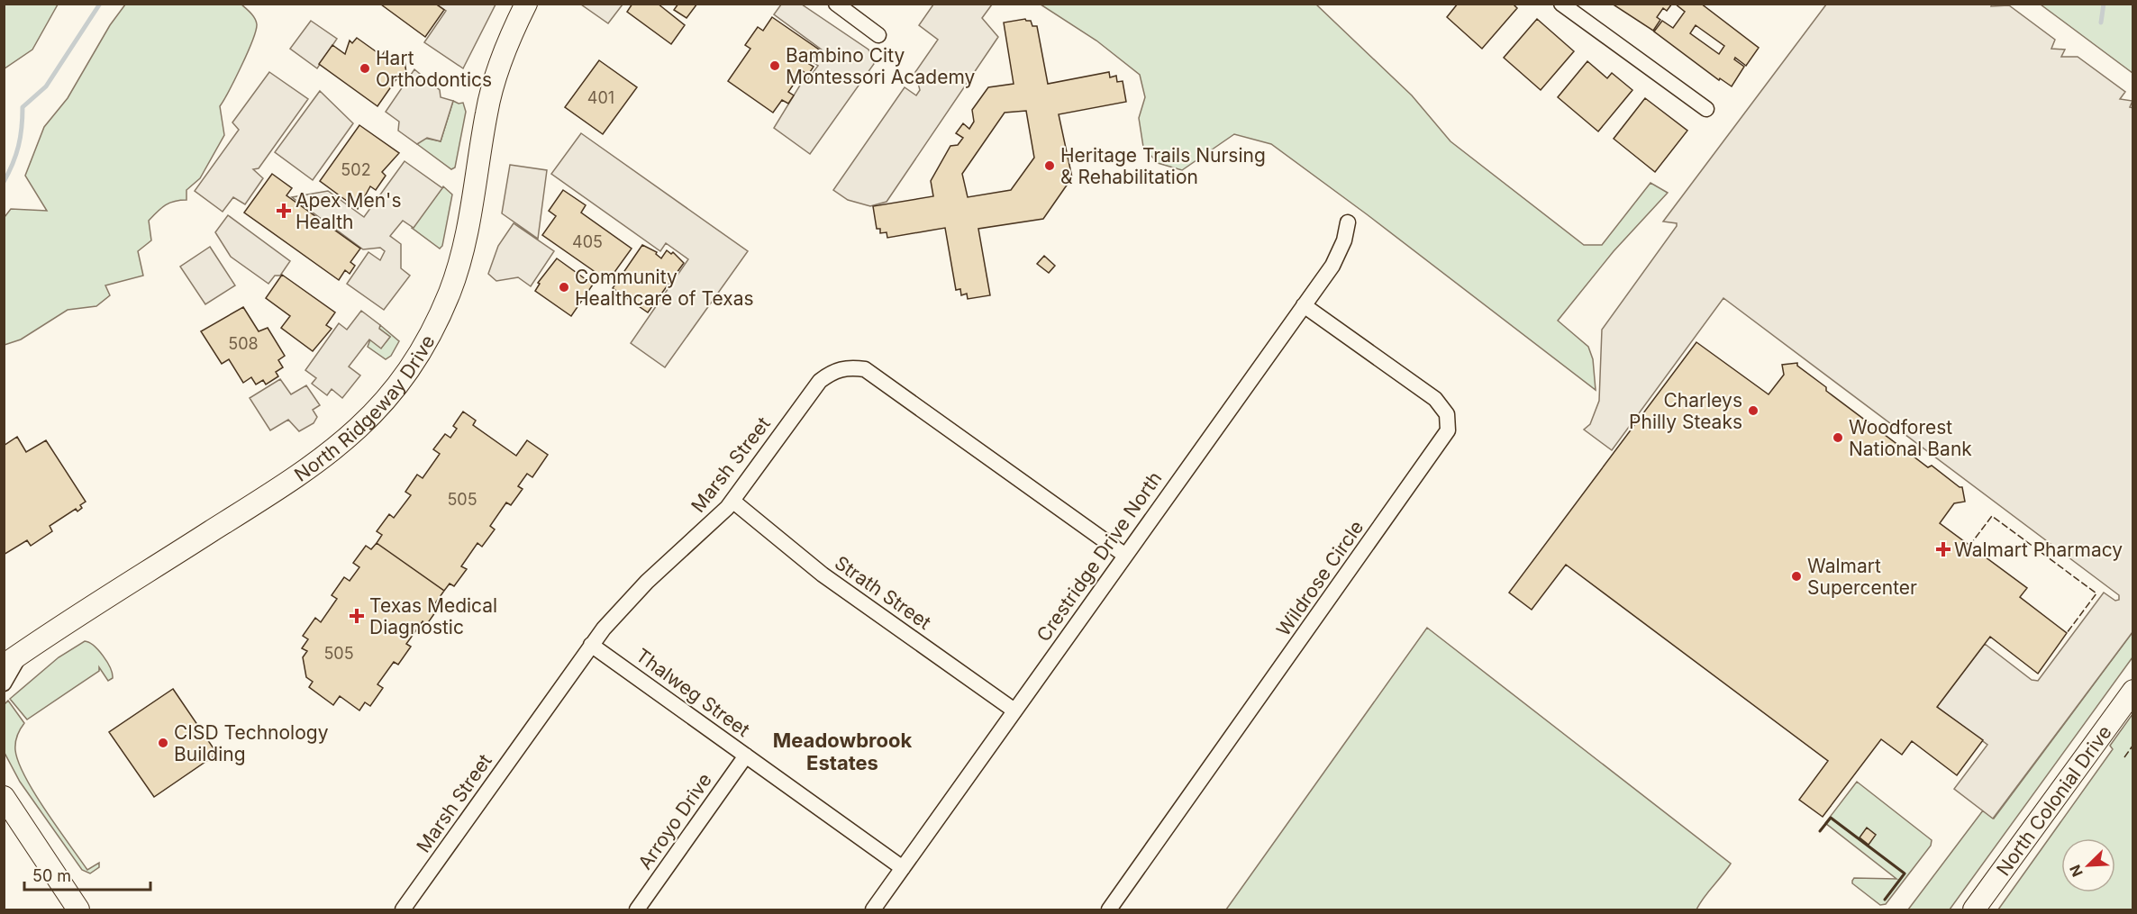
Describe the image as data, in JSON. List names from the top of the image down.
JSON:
{
  "streets": {
    "street": [
      "North Ridgeway Drive",
      "Marsh Street",
      "Crestridge Drive North",
      "Wildrose Circle",
      "Strath Street",
      "Thalweg Street",
      "North Colonial Drive",
      "Arroyo Drive"
    ]
  },
  "crossings": [
    ["Marsh Street", "Crestridge Drive North"],
    ["Marsh Street", "Strath Street"],
    ["Marsh Street", "Thalweg Street"],
    ["Crestridge Drive North", "Wildrose Circle"],
    ["Crestridge Drive North", "Strath Street"],
    ["Crestridge Drive North", "Thalweg Street"],
    ["Thalweg Street", "Arroyo Drive"]
  ],
  "districts": ["Meadowbrook Estates"],
  "places": {
    "other": [
      "Bambino City Montessori Academy",
      "Hart Orthodontics",
      "Heritage Trails Nursing & Rehabilitation",
      "Community Healthcare of Texas",
      "Charleys Philly Steaks",
      "Woodforest National Bank",
      "Walmart Supercenter",
      "CISD Technology Building"
    ],
    "health": ["Apex Men's Health", "Walmart Pharmacy", "Texas Medical Diagnostic"]
  },
  "house_numbers": [
    "401",
    "502",
    "405",
    "508",
    "505",
    "505"
  ],
  "scale_bar": "50 m",
  "north": "bottom left"
}
